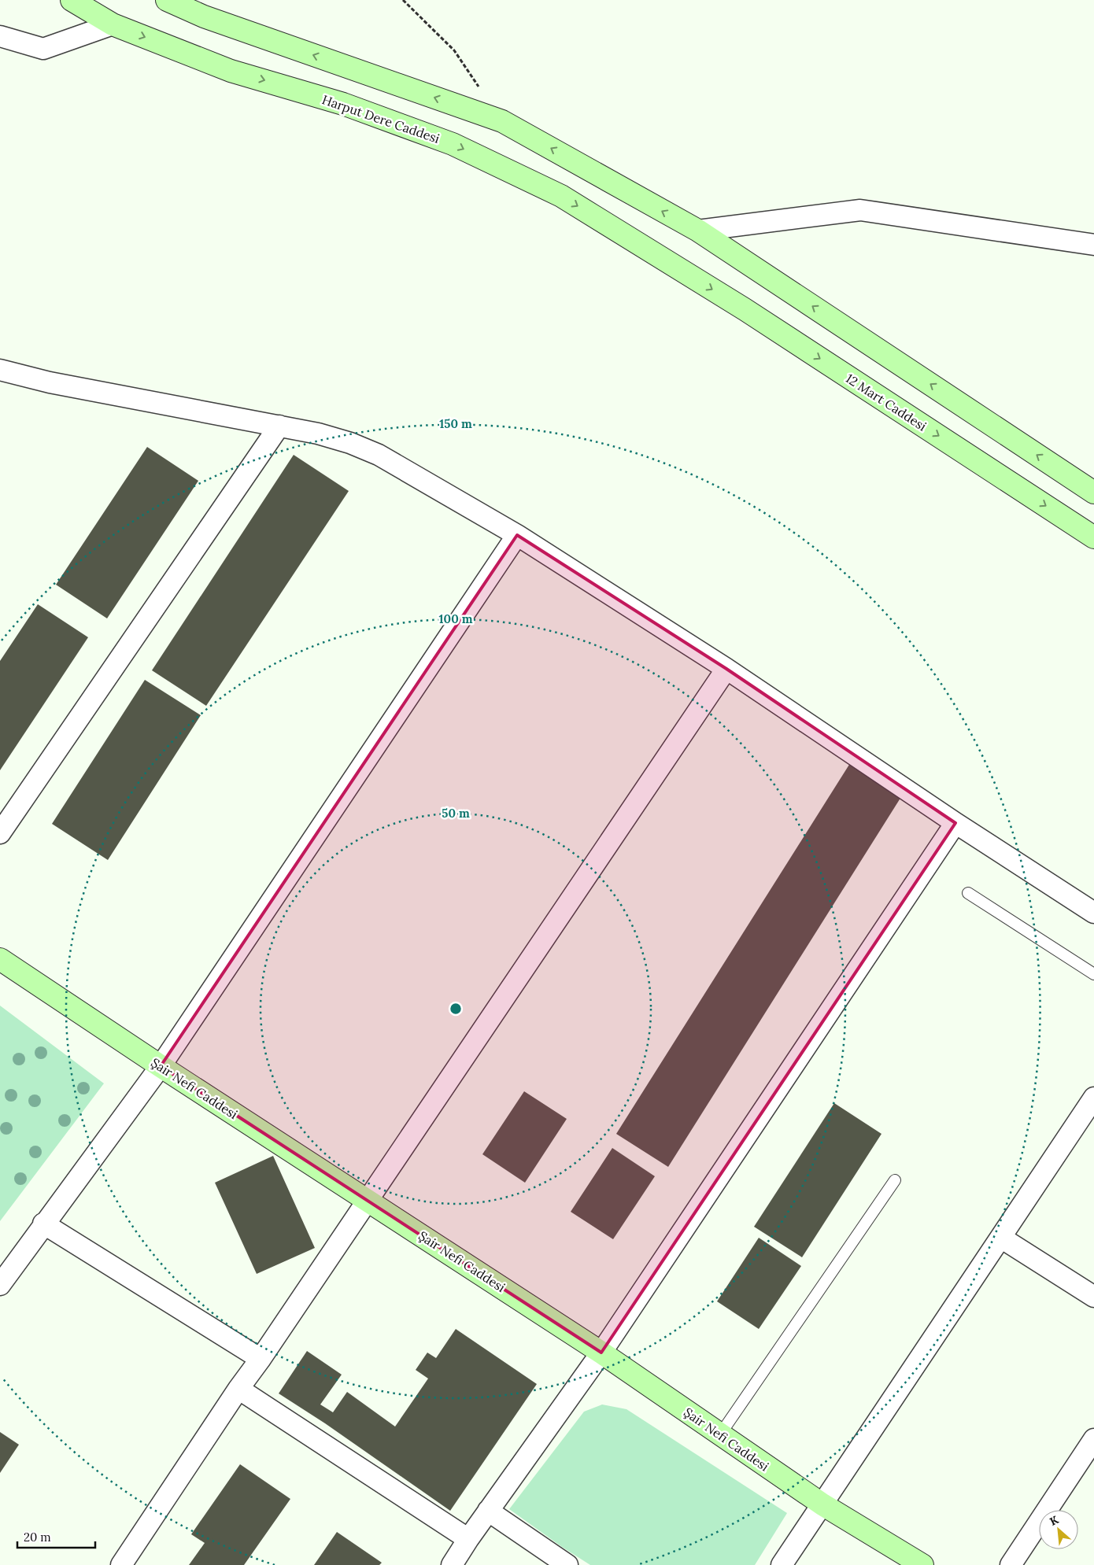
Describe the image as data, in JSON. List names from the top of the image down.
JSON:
{
  "streets": {
    "street": ["Harput Dere Caddesi", "12 Mart Caddesi", "Şair Nefi Caddesi"]
  },
  "crossings": [
    ["Harput Dere Caddesi", "12 Mart Caddesi"]
  ],
  "scale_bar": "20 m",
  "north": "top left",
  "rings": ["150 m", "100 m", "50 m"]
}
